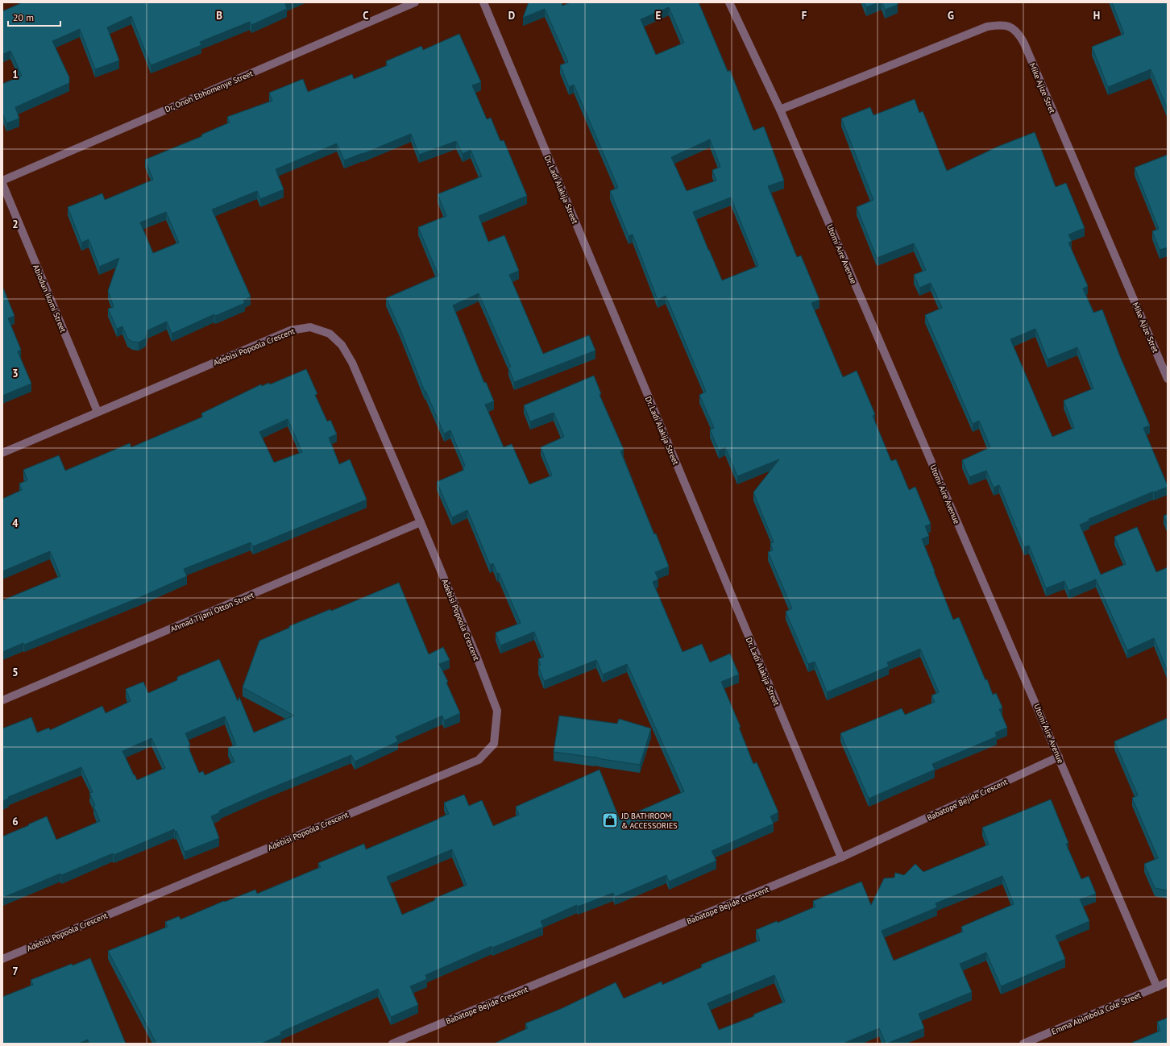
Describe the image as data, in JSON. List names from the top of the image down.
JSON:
{
  "streets": {
    "street": [
      "Mike Ajize Stret",
      "Dr. Onoh Ebhomenye Street",
      "Dr. Ladi Alakija Street",
      "Utomi Aire Avenue",
      "Abiodun Ikomi Street",
      "Adebisi Popoola Crescent",
      "Ahmad Tijani Otton Street",
      "Babatope Bejide Crescent",
      "Emma Abimbola Cole Street"
    ]
  },
  "crossings": [
    ["Mike Ajize Stret", "Utomi Aire Avenue"],
    ["Dr. Ladi Alakija Street", "Babatope Bejide Crescent"],
    ["Utomi Aire Avenue", "Babatope Bejide Crescent"],
    ["Utomi Aire Avenue", "Emma Abimbola Cole Street"],
    ["Abiodun Ikomi Street", "Adebisi Popoola Crescent"],
    ["Adebisi Popoola Crescent", "Ahmad Tijani Otton Street"]
  ],
  "places": {
    "shop": ["JD BATHROOM & ACCESSORIES"]
  },
  "scale_bar": "20 m",
  "grid": {
    "columns": [
      "B",
      "C",
      "D",
      "E",
      "F",
      "G",
      "H"
    ],
    "rows": [
      "1",
      "2",
      "3",
      "4",
      "5",
      "6",
      "7"
    ]
  }
}
